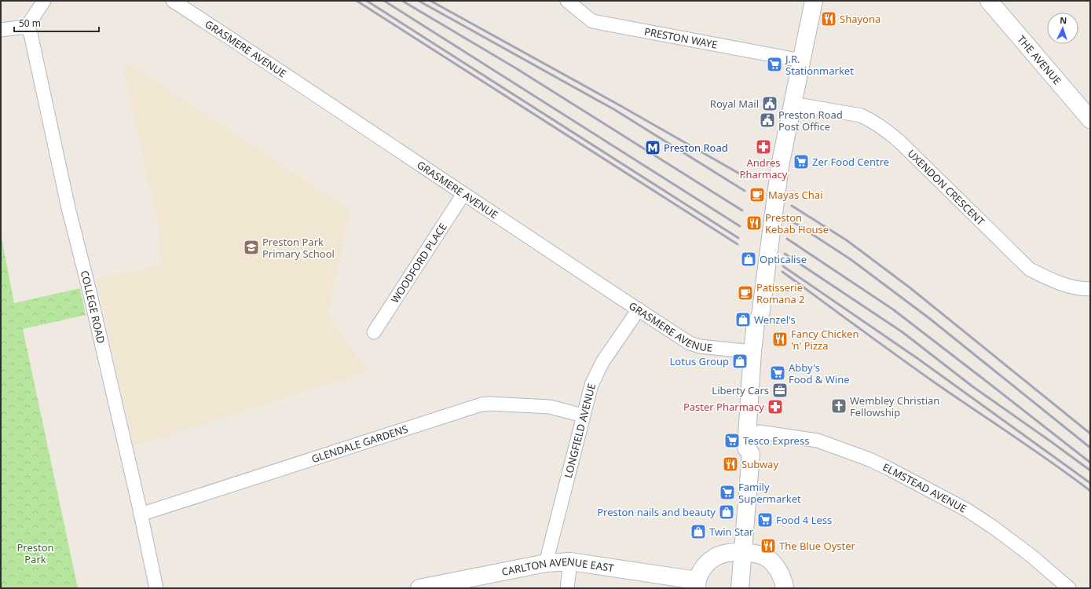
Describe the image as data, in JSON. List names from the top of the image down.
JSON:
{
  "streets": {
    "street": [
      "PRESTON WAYE",
      "GRASMERE AVENUE",
      "THE AVENUE",
      "UXENDON CRESCENT",
      "WOODFORD PLACE",
      "COLLEGE ROAD",
      "LONGFIELD AVENUE",
      "GLENDALE GARDENS",
      "ELMSTEAD AVENUE",
      "CARLTON AVENUE EAST"
    ]
  },
  "crossings": [
    ["GRASMERE AVENUE", "WOODFORD PLACE"],
    ["GRASMERE AVENUE", "LONGFIELD AVENUE"],
    ["COLLEGE ROAD", "GLENDALE GARDENS"],
    ["LONGFIELD AVENUE", "GLENDALE GARDENS"],
    ["LONGFIELD AVENUE", "CARLTON AVENUE EAST"]
  ],
  "parks": ["Preston Park"],
  "places": {
    "restaurant": [
      "Shayona",
      "Preston Kebab House",
      "Fancy Chicken 'n' Pizza",
      "Subway",
      "The Blue Oyster"
    ],
    "supermarket": [
      "J.R. Stationmarket",
      "Zer Food Centre",
      "Abby's Food & Wine",
      "Tesco Express",
      "Family Supermarket",
      "Food 4 Less"
    ],
    "public building": ["Royal Mail", "Preston Road Post Office"],
    "pharmacy": ["Andres Pharmacy", "Paster Pharmacy"],
    "metro station": ["Preston Road"],
    "cafe": ["Mayas Chai", "Patisserie Romana 2"],
    "school or university": ["Preston Park Primary School"],
    "shop": [
      "Opticalise",
      "Wenzel's",
      "Lotus Group",
      "Preston nails and beauty",
      "Twin Star"
    ],
    "office": ["Liberty Cars"],
    "church": ["Wembley Christian Fellowship"]
  },
  "scale_bar": "50 m",
  "north": "top"
}
